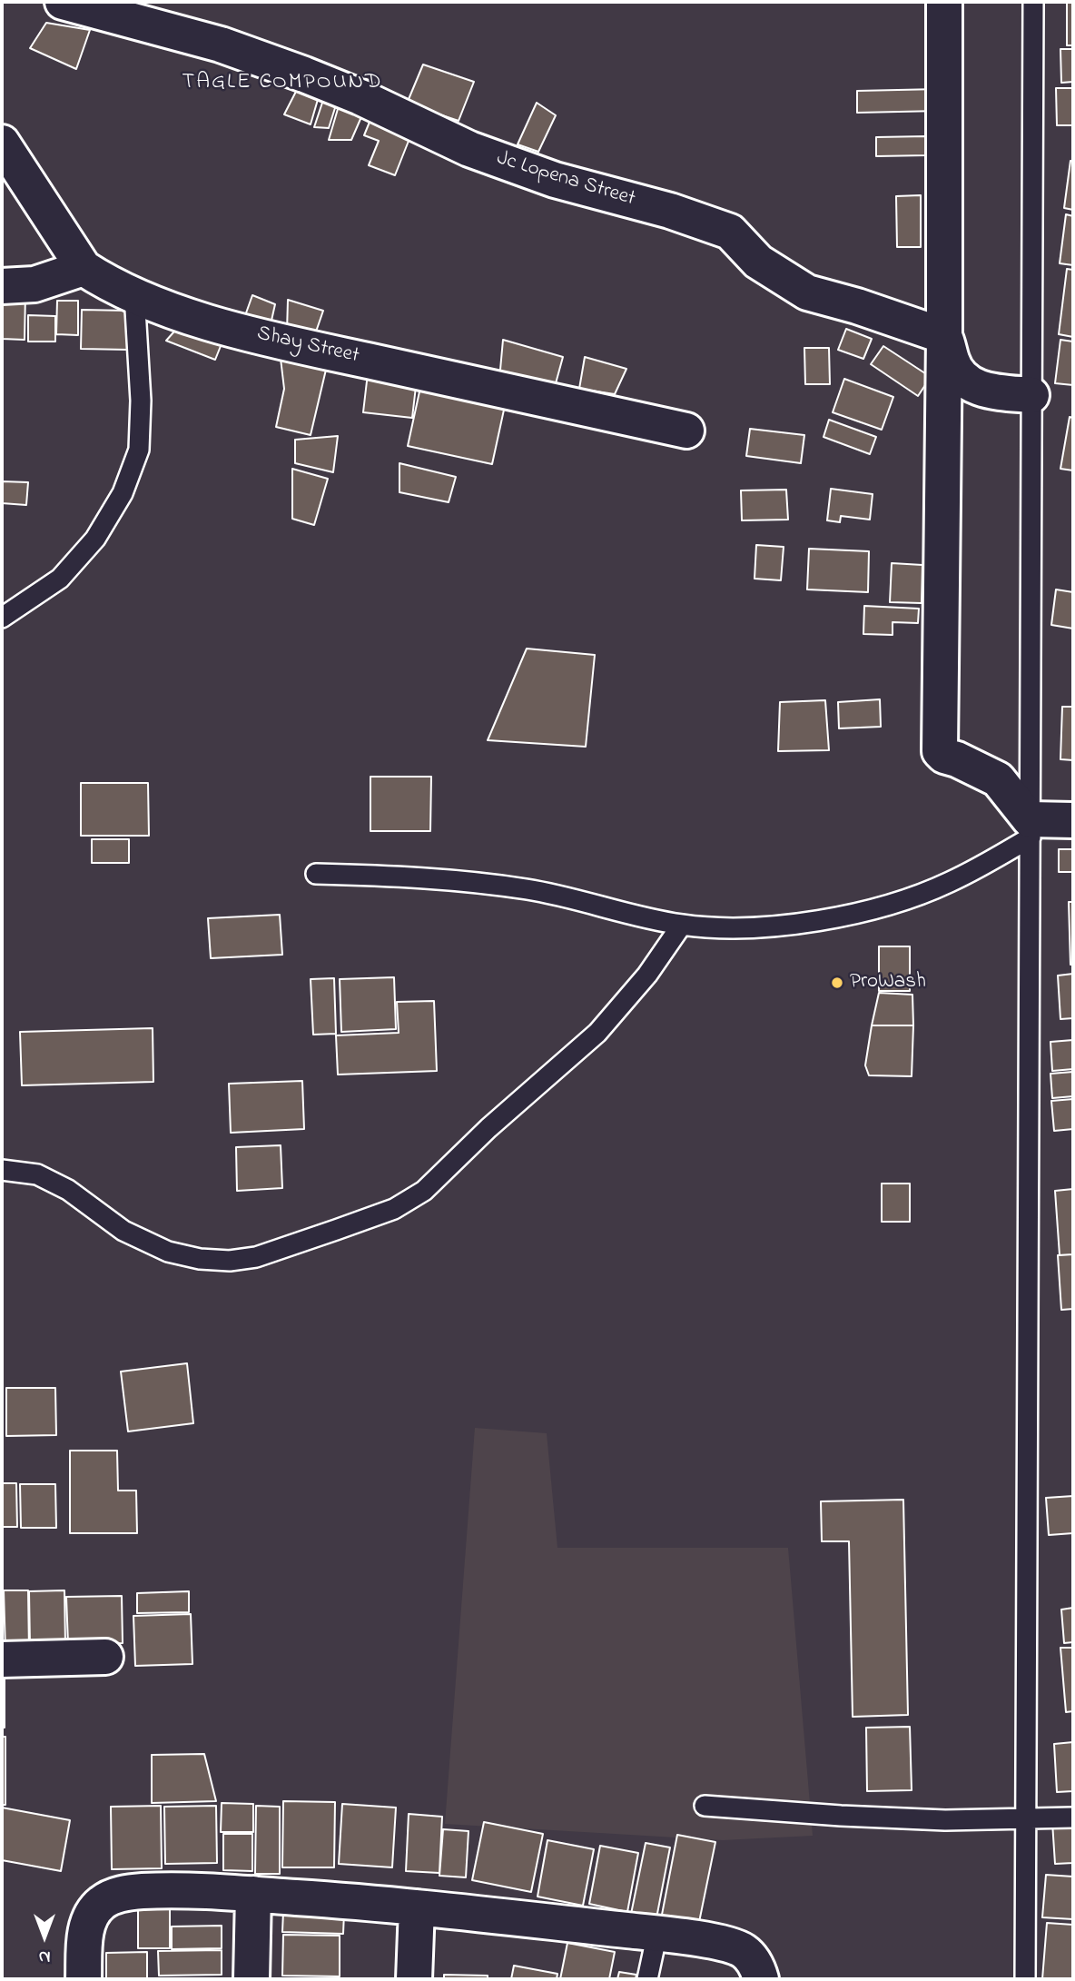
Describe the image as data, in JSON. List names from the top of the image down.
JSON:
{
  "streets": {
    "street": ["Jc Lopena Street", "Shay Street"]
  },
  "districts": ["TAGLE COMPOUND"],
  "places": ["ProWash"],
  "north": "bottom"
}
